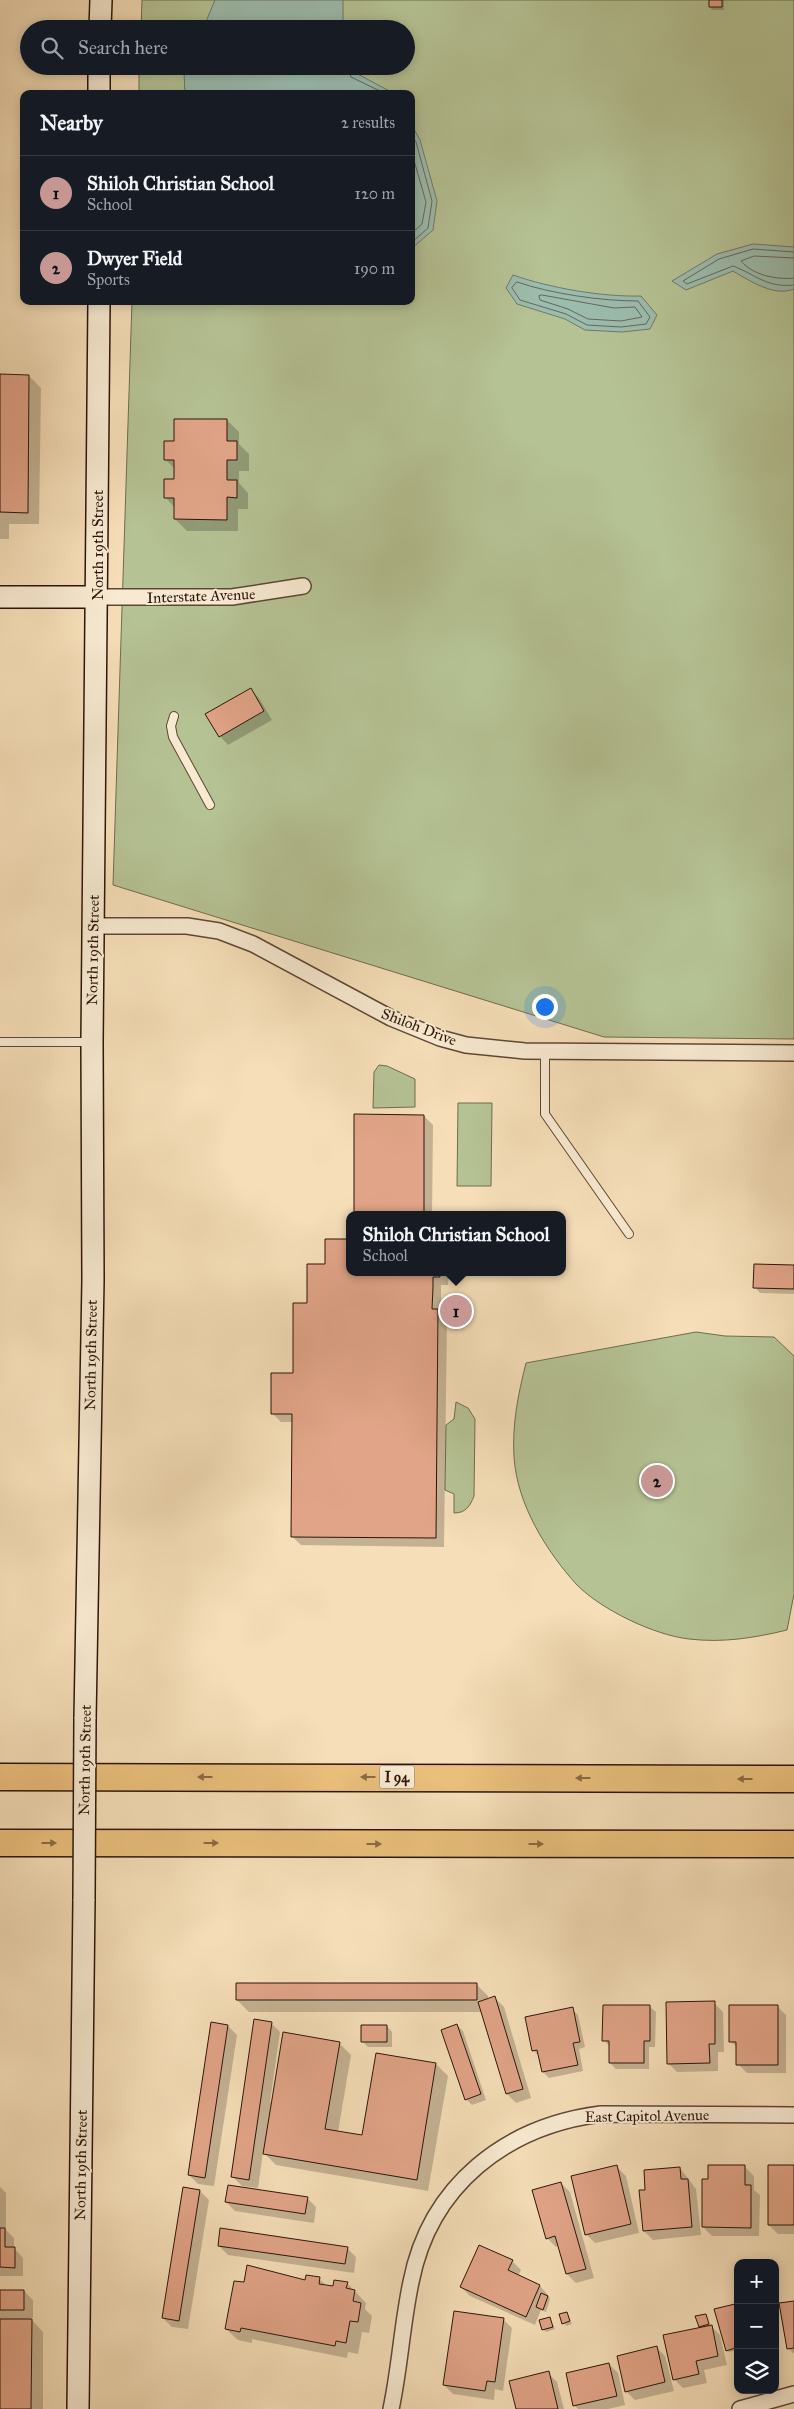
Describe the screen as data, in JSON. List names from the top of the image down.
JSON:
{
  "streets": {
    "highway": ["I 94"],
    "street": [
      "North 19th Street",
      "Interstate Avenue",
      "Shiloh Drive",
      "East Capitol Avenue"
    ]
  },
  "crossings": [
    ["North 19th Street", "Interstate Avenue"],
    ["North 19th Street", "Shiloh Drive"]
  ],
  "page": {
    "search": "Search here",
    "heading": ["Nearby", "2 results"],
    "list": [
      {
        "mark": "1",
        "name": "Shiloh Christian School",
        "note": "School",
        "value": "120 m"
      },
      {
        "mark": "2",
        "name": "Dwyer Field",
        "note": "Sports",
        "value": "190 m"
      }
    ],
    "popup": ["Shiloh Christian School", "School"],
    "pins": ["1", "2"],
    "map_buttons": ["+", "−"]
  }
}
